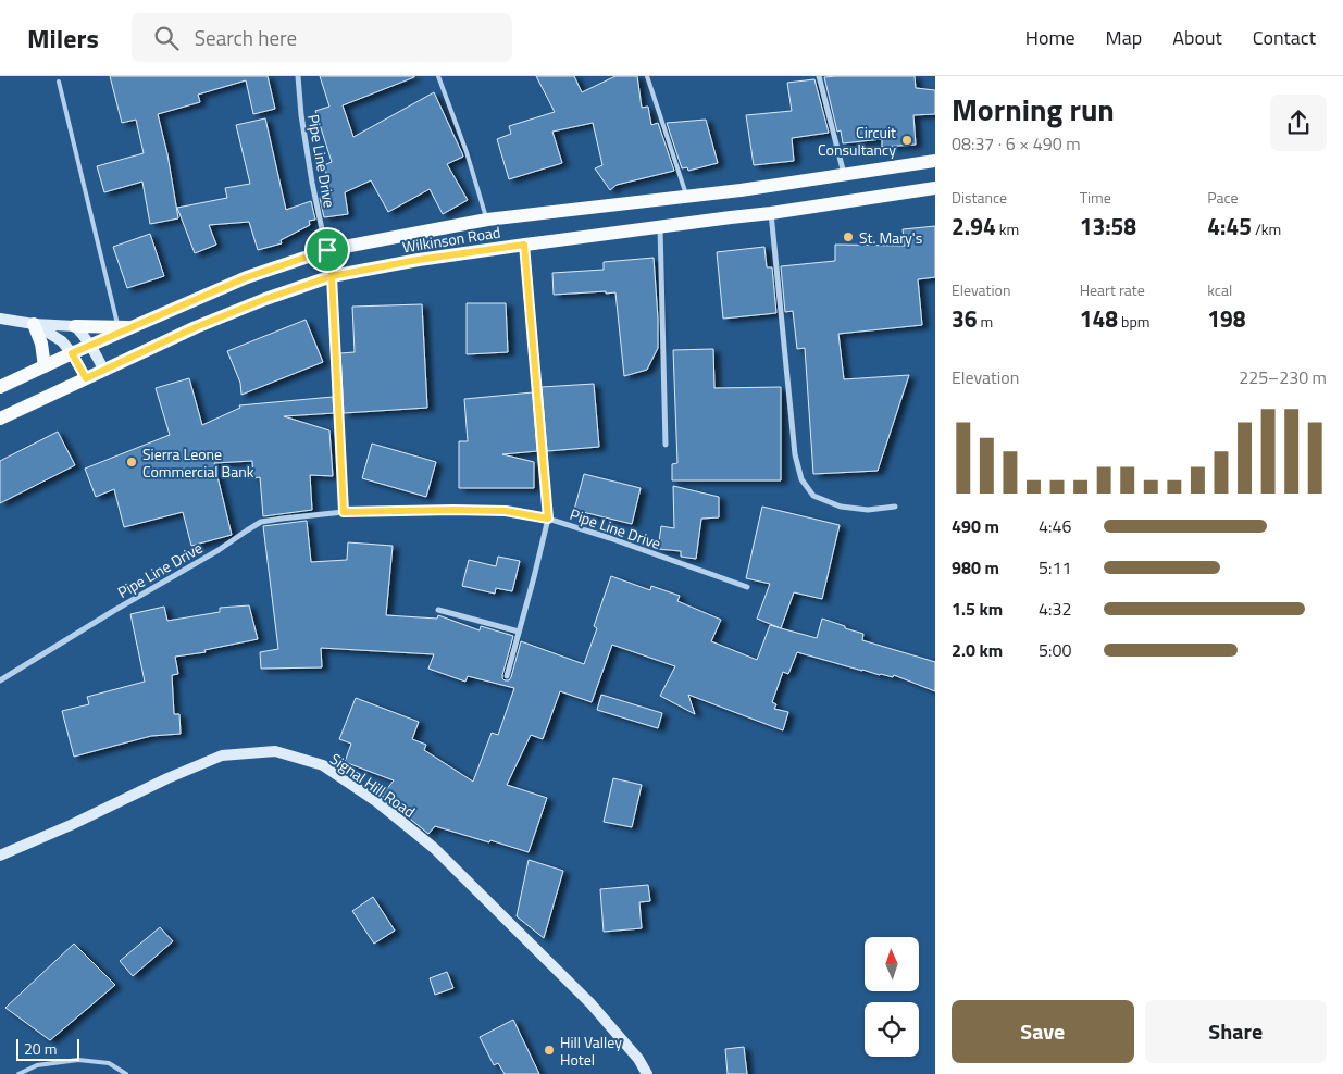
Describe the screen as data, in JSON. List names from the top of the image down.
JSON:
{
  "streets": {
    "main road": ["Wilkinson Road", "Signal Hill Road"],
    "street": ["Pipe Line Drive"]
  },
  "crossings": [
    ["Pipe Line Drive", "Wilkinson Road"]
  ],
  "places": [
    "Circuit Consultancy",
    "St. Mary's",
    "Sierra Leone Commercial Bank",
    "Hill Valley Hotel"
  ],
  "scale_bar": "20 m",
  "north": "top",
  "page": {
    "header": "Milers",
    "search": "Search here",
    "nav": [
      "Home",
      "Map",
      "About",
      "Contact"
    ],
    "heading": ["Morning run", "08:37 · 6 × 490 m"],
    "stats": [
      ["Distance", "2.94 km"],
      ["Time", "13:58"],
      ["Pace", "4:45 /km"],
      ["Elevation", "36 m"],
      ["Heart rate", "148 bpm"],
      ["kcal", "198"]
    ],
    "chart": ["Elevation", "225–230 m"],
    "list": [
      {
        "name": "490 m",
        "note": "4:46"
      },
      {
        "name": "980 m",
        "note": "5:11"
      },
      {
        "name": "1.5 km",
        "note": "4:32"
      },
      {
        "name": "2.0 km",
        "note": "5:00"
      }
    ],
    "buttons": ["Save", "Share"],
    "scale": "20 m"
  }
}
